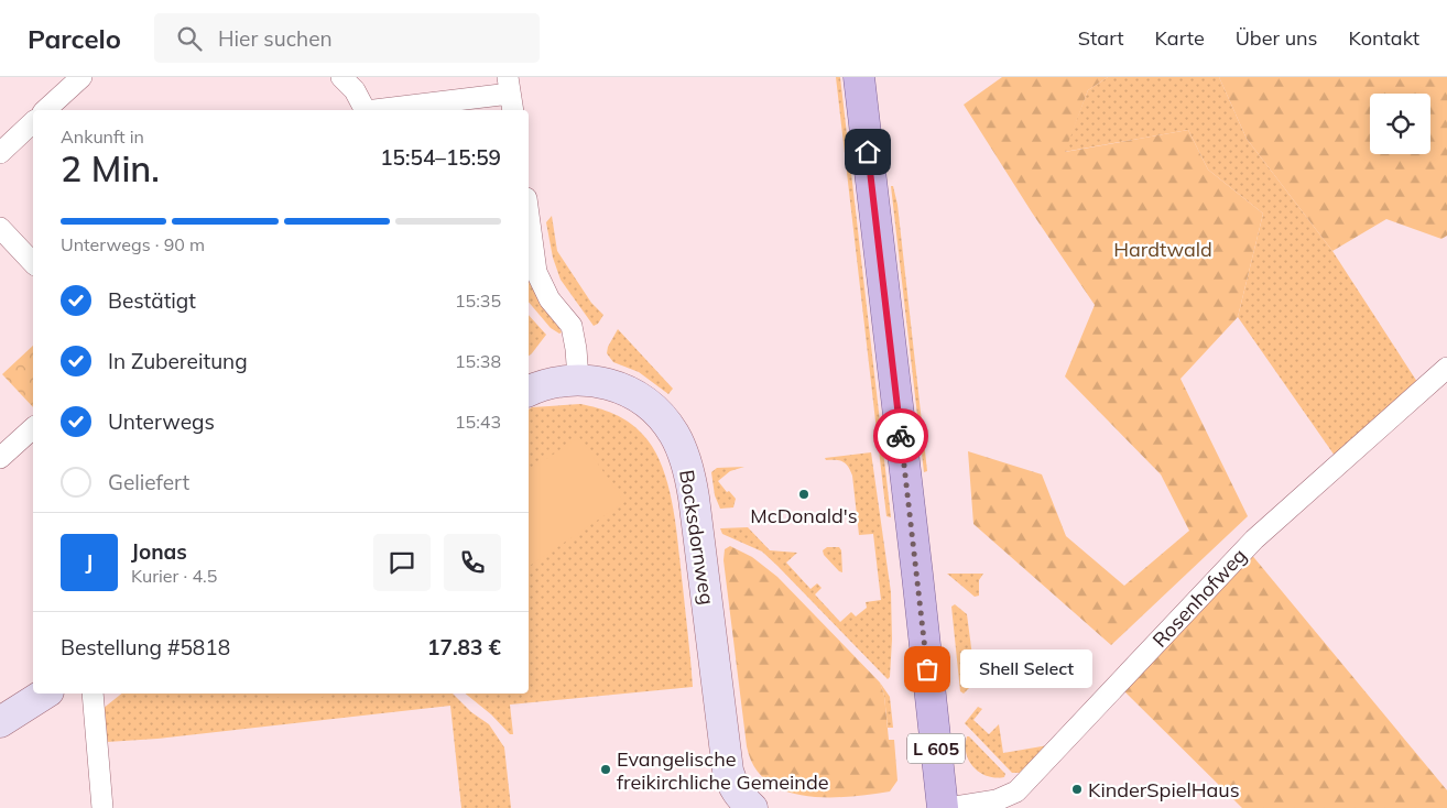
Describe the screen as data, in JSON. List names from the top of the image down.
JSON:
{
  "streets": {
    "main road": ["Bocksdornweg", "L 605"],
    "street": ["Rosenhofweg"]
  },
  "parks": ["Hardtwald"],
  "places": [
    "McDonald's",
    "Shell Select",
    "Evangelische freikirchliche Gemeinde",
    "KinderSpielHaus"
  ],
  "page": {
    "header": "Parcelo",
    "search": "Hier suchen",
    "nav": [
      "Start",
      "Karte",
      "Über uns",
      "Kontakt"
    ],
    "heading": ["2 Min.", "Ankunft in", "15:54–15:59"],
    "panel": [
      "Jonas",
      "Kurier · 4.5",
      "Bestellung #5818",
      "17.83 €"
    ],
    "bar": "Unterwegs · 90 m",
    "list": [
      ["Bestätigt", "15:35"],
      ["In Zubereitung", "15:38"],
      ["Unterwegs", "15:43"],
      "Geliefert"
    ],
    "round": "J",
    "bubble": "Shell Select"
  }
}
